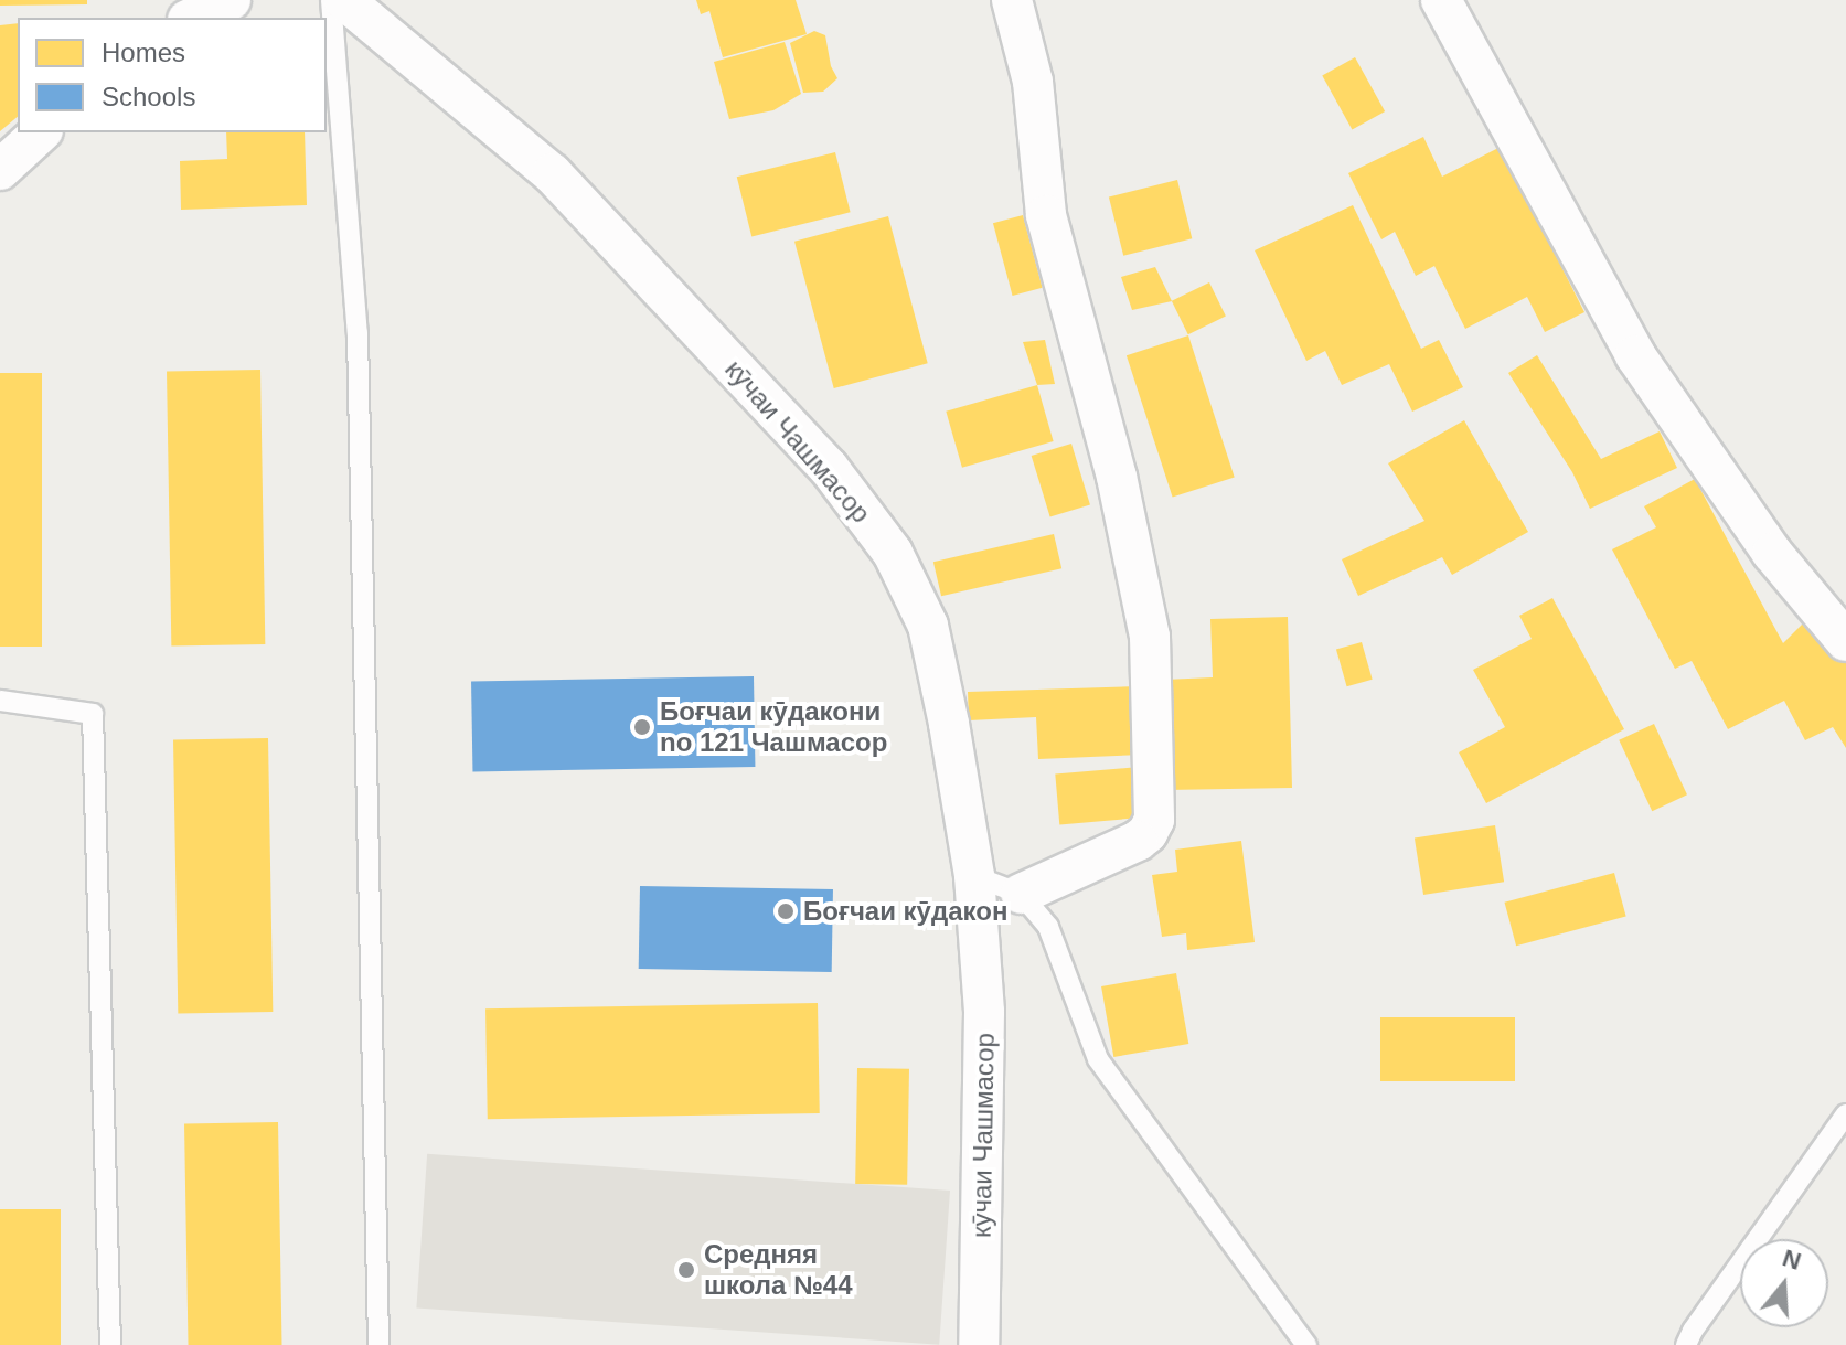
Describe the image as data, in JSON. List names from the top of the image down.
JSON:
{
  "streets": {
    "street": ["кӯчаи Чашмасор"]
  },
  "places": ["Боғчаи кӯдакони no 121 Чашмасор", "Боғчаи кӯдакон", "Средняя школа №44"],
  "legend": ["Homes", "Schools"],
  "north": "top"
}
